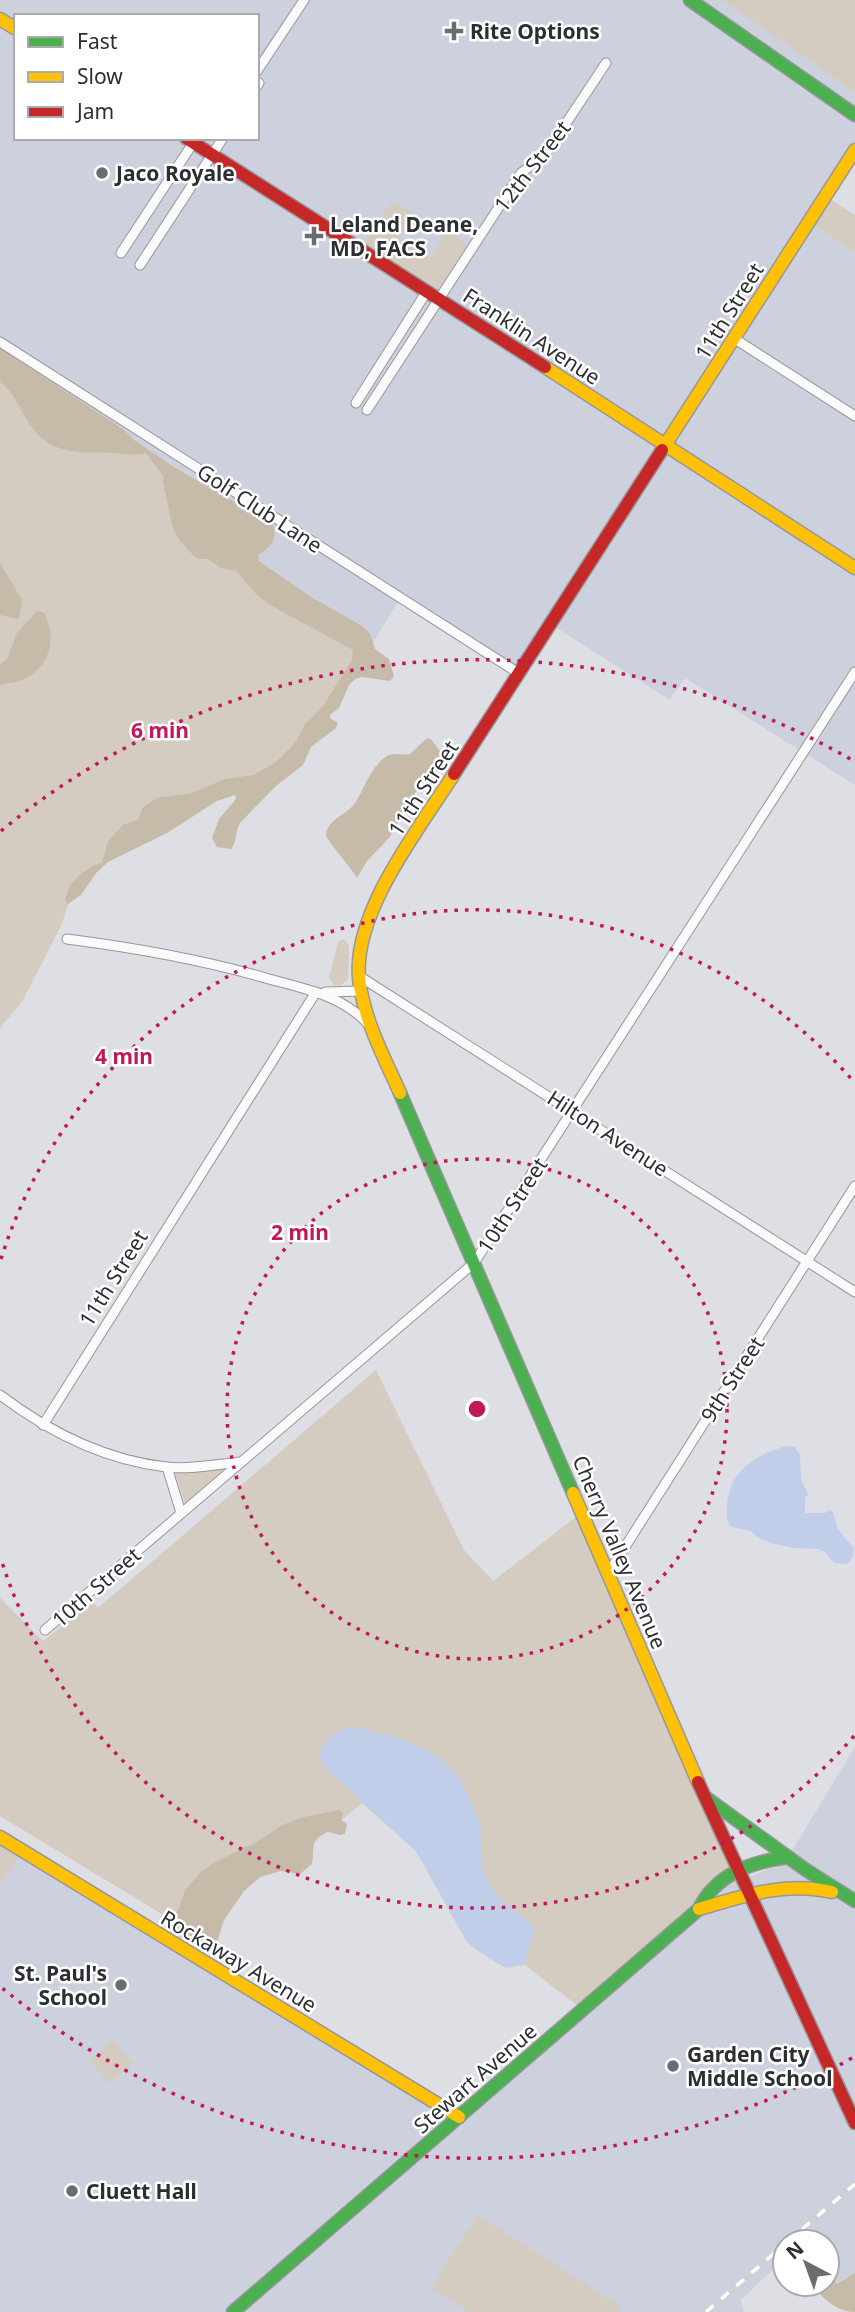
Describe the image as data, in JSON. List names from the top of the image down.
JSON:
{
  "streets": {
    "main road": [
      "11th Street",
      "Franklin Avenue",
      "Cherry Valley Avenue",
      "Rockaway Avenue",
      "Stewart Avenue"
    ],
    "street": [
      "12th Street",
      "Golf Club Lane",
      "Hilton Avenue",
      "10th Street",
      "9th Street"
    ]
  },
  "crossings": [
    ["12th Street", "Franklin Avenue"],
    ["11th Street", "Franklin Avenue"],
    ["11th Street", "Golf Club Lane"],
    ["11th Street", "Hilton Avenue"],
    ["11th Street", "Cherry Valley Avenue"],
    ["Hilton Avenue", "10th Street"],
    ["Hilton Avenue", "9th Street"],
    ["10th Street", "Cherry Valley Avenue"],
    ["9th Street", "Cherry Valley Avenue"],
    ["Cherry Valley Avenue", "Stewart Avenue"],
    ["Rockaway Avenue", "Stewart Avenue"]
  ],
  "places": {
    "health": ["Rite Options", "Leland Deane, MD, FACS"],
    "other": [
      "Jaco Royale",
      "St. Paul's School",
      "Garden City Middle School",
      "Cluett Hall"
    ]
  },
  "legend": ["Fast", "Slow", "Jam"],
  "north": "top left",
  "rings": ["6 min", "4 min", "2 min"]
}
